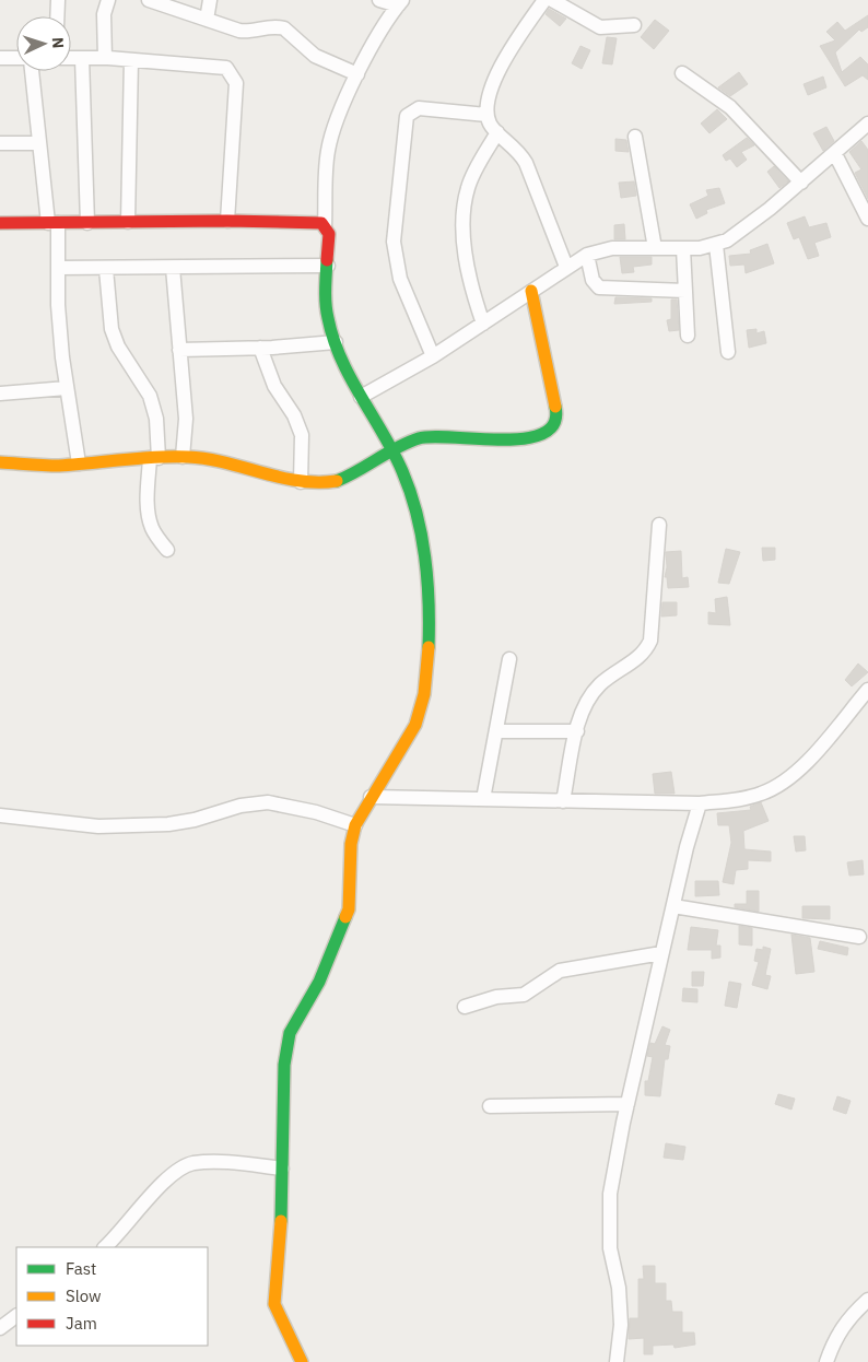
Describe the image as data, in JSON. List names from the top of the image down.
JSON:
{
  "legend": ["Fast", "Slow", "Jam"],
  "north": "right"
}
